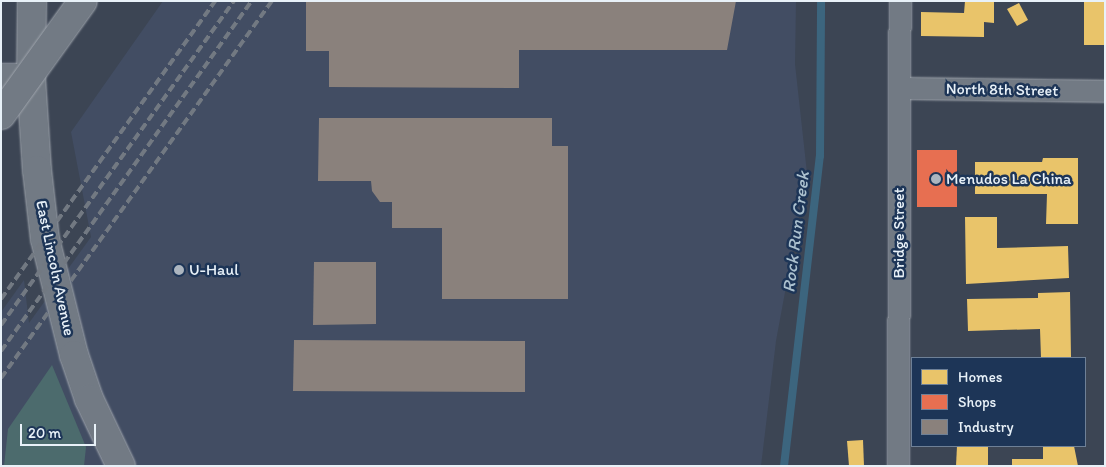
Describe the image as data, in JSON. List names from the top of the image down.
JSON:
{
  "streets": {
    "main road": ["East Lincoln Avenue"],
    "street": ["North 8th Street", "Bridge Street"]
  },
  "crossings": [
    ["North 8th Street", "Bridge Street"]
  ],
  "water": ["Rock Run Creek"],
  "places": ["Menudos La China", "U-Haul"],
  "legend": ["Homes", "Shops", "Industry"],
  "scale_bar": "20 m"
}
